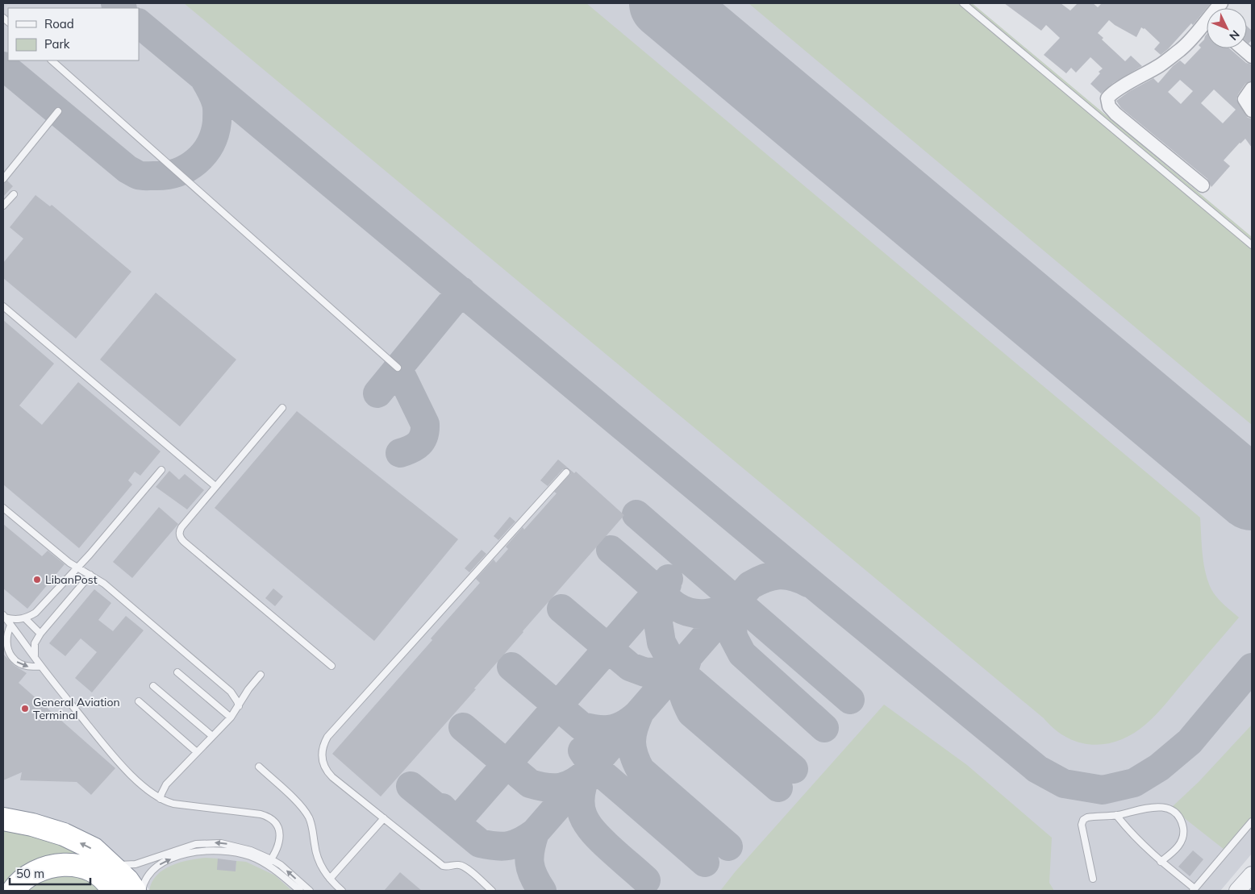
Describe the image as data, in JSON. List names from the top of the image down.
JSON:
{
  "places": ["LibanPost", "General Aviation Terminal"],
  "legend": ["Road", "Park"],
  "scale_bar": "50 m",
  "north": "bottom right"
}
